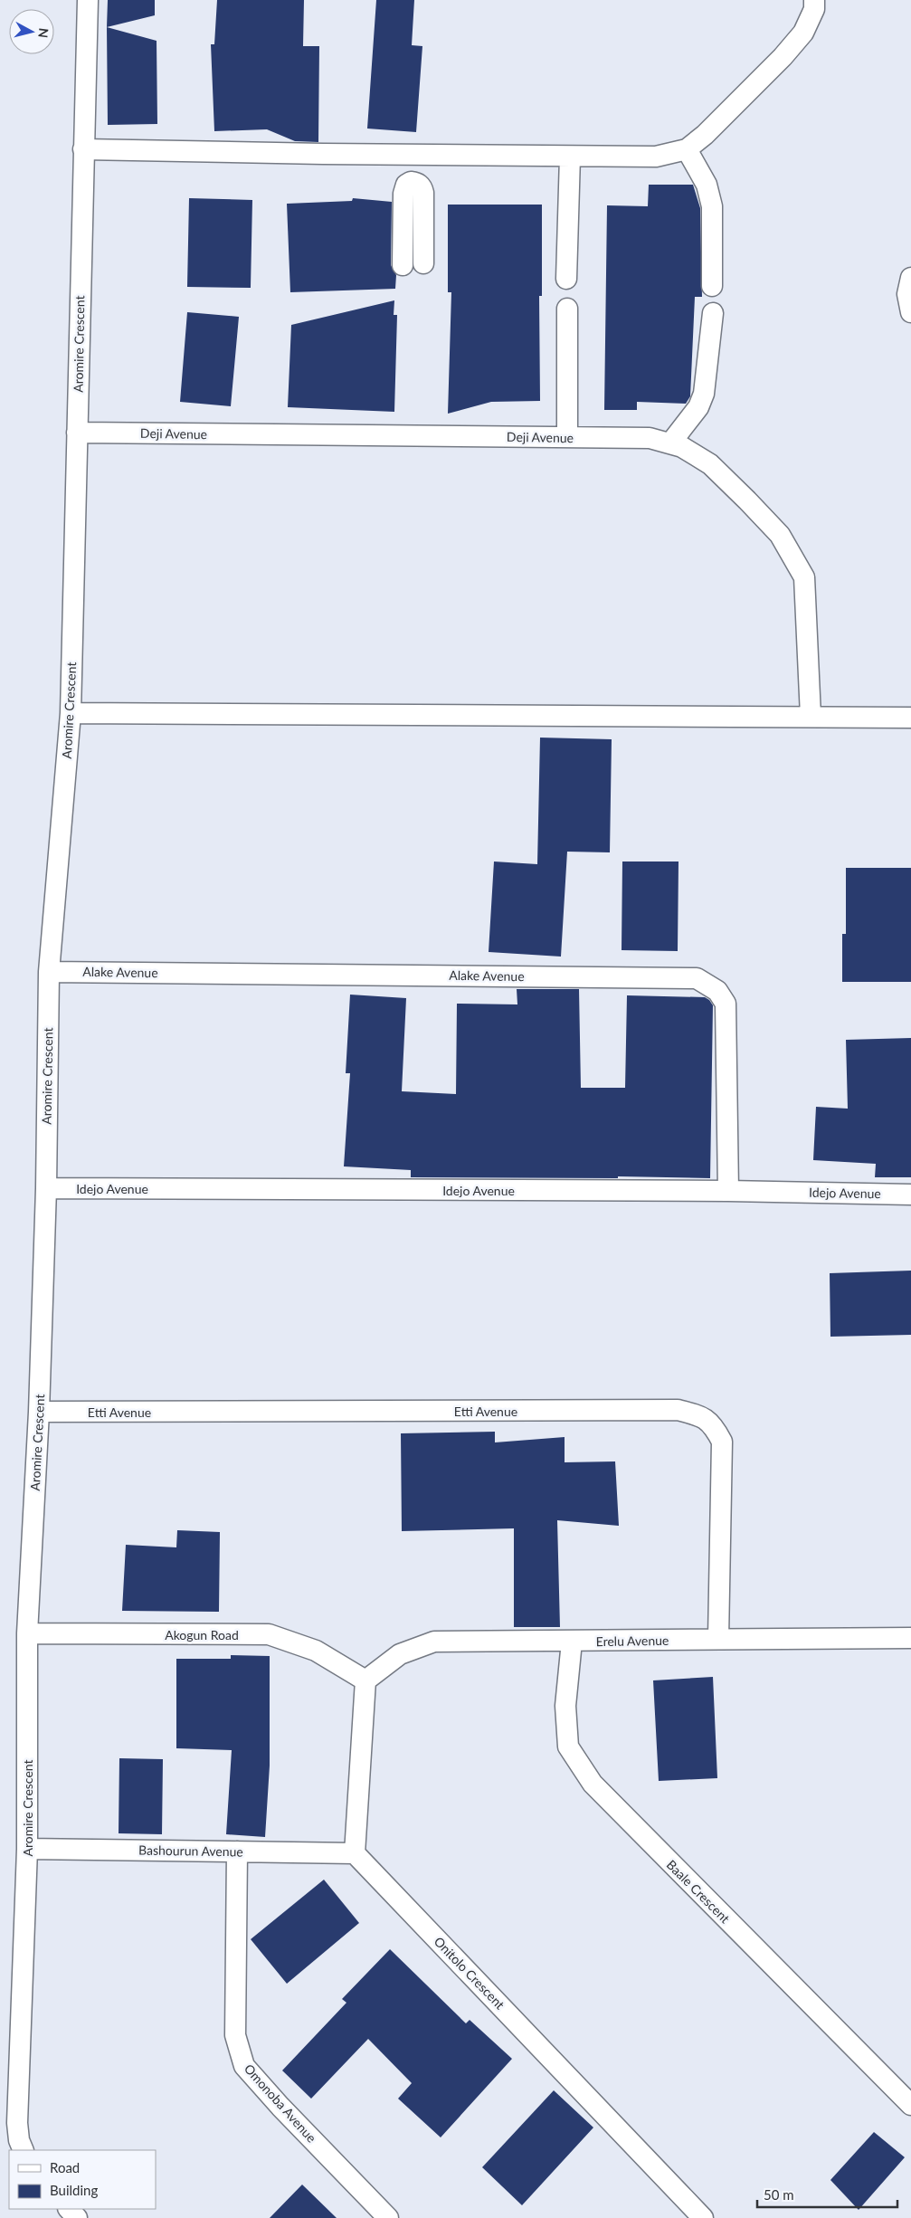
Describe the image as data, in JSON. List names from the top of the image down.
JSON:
{
  "streets": {
    "street": [
      "Aromire Crescent",
      "Deji Avenue",
      "Alake Avenue",
      "Idejo Avenue",
      "Etti Avenue",
      "Akogun Road",
      "Erelu Avenue",
      "Bashourun Avenue",
      "Baale Crescent",
      "Onitolo Crescent",
      "Omonoba Avenue"
    ]
  },
  "crossings": [
    ["Aromire Crescent", "Deji Avenue"],
    ["Aromire Crescent", "Alake Avenue"],
    ["Aromire Crescent", "Idejo Avenue"],
    ["Aromire Crescent", "Etti Avenue"],
    ["Aromire Crescent", "Akogun Road"],
    ["Aromire Crescent", "Bashourun Avenue"],
    ["Alake Avenue", "Idejo Avenue"],
    ["Etti Avenue", "Erelu Avenue"],
    ["Akogun Road", "Erelu Avenue"],
    ["Erelu Avenue", "Baale Crescent"],
    ["Bashourun Avenue", "Onitolo Crescent"],
    ["Bashourun Avenue", "Omonoba Avenue"]
  ],
  "legend": ["Road", "Building"],
  "scale_bar": "50 m",
  "north": "right"
}
